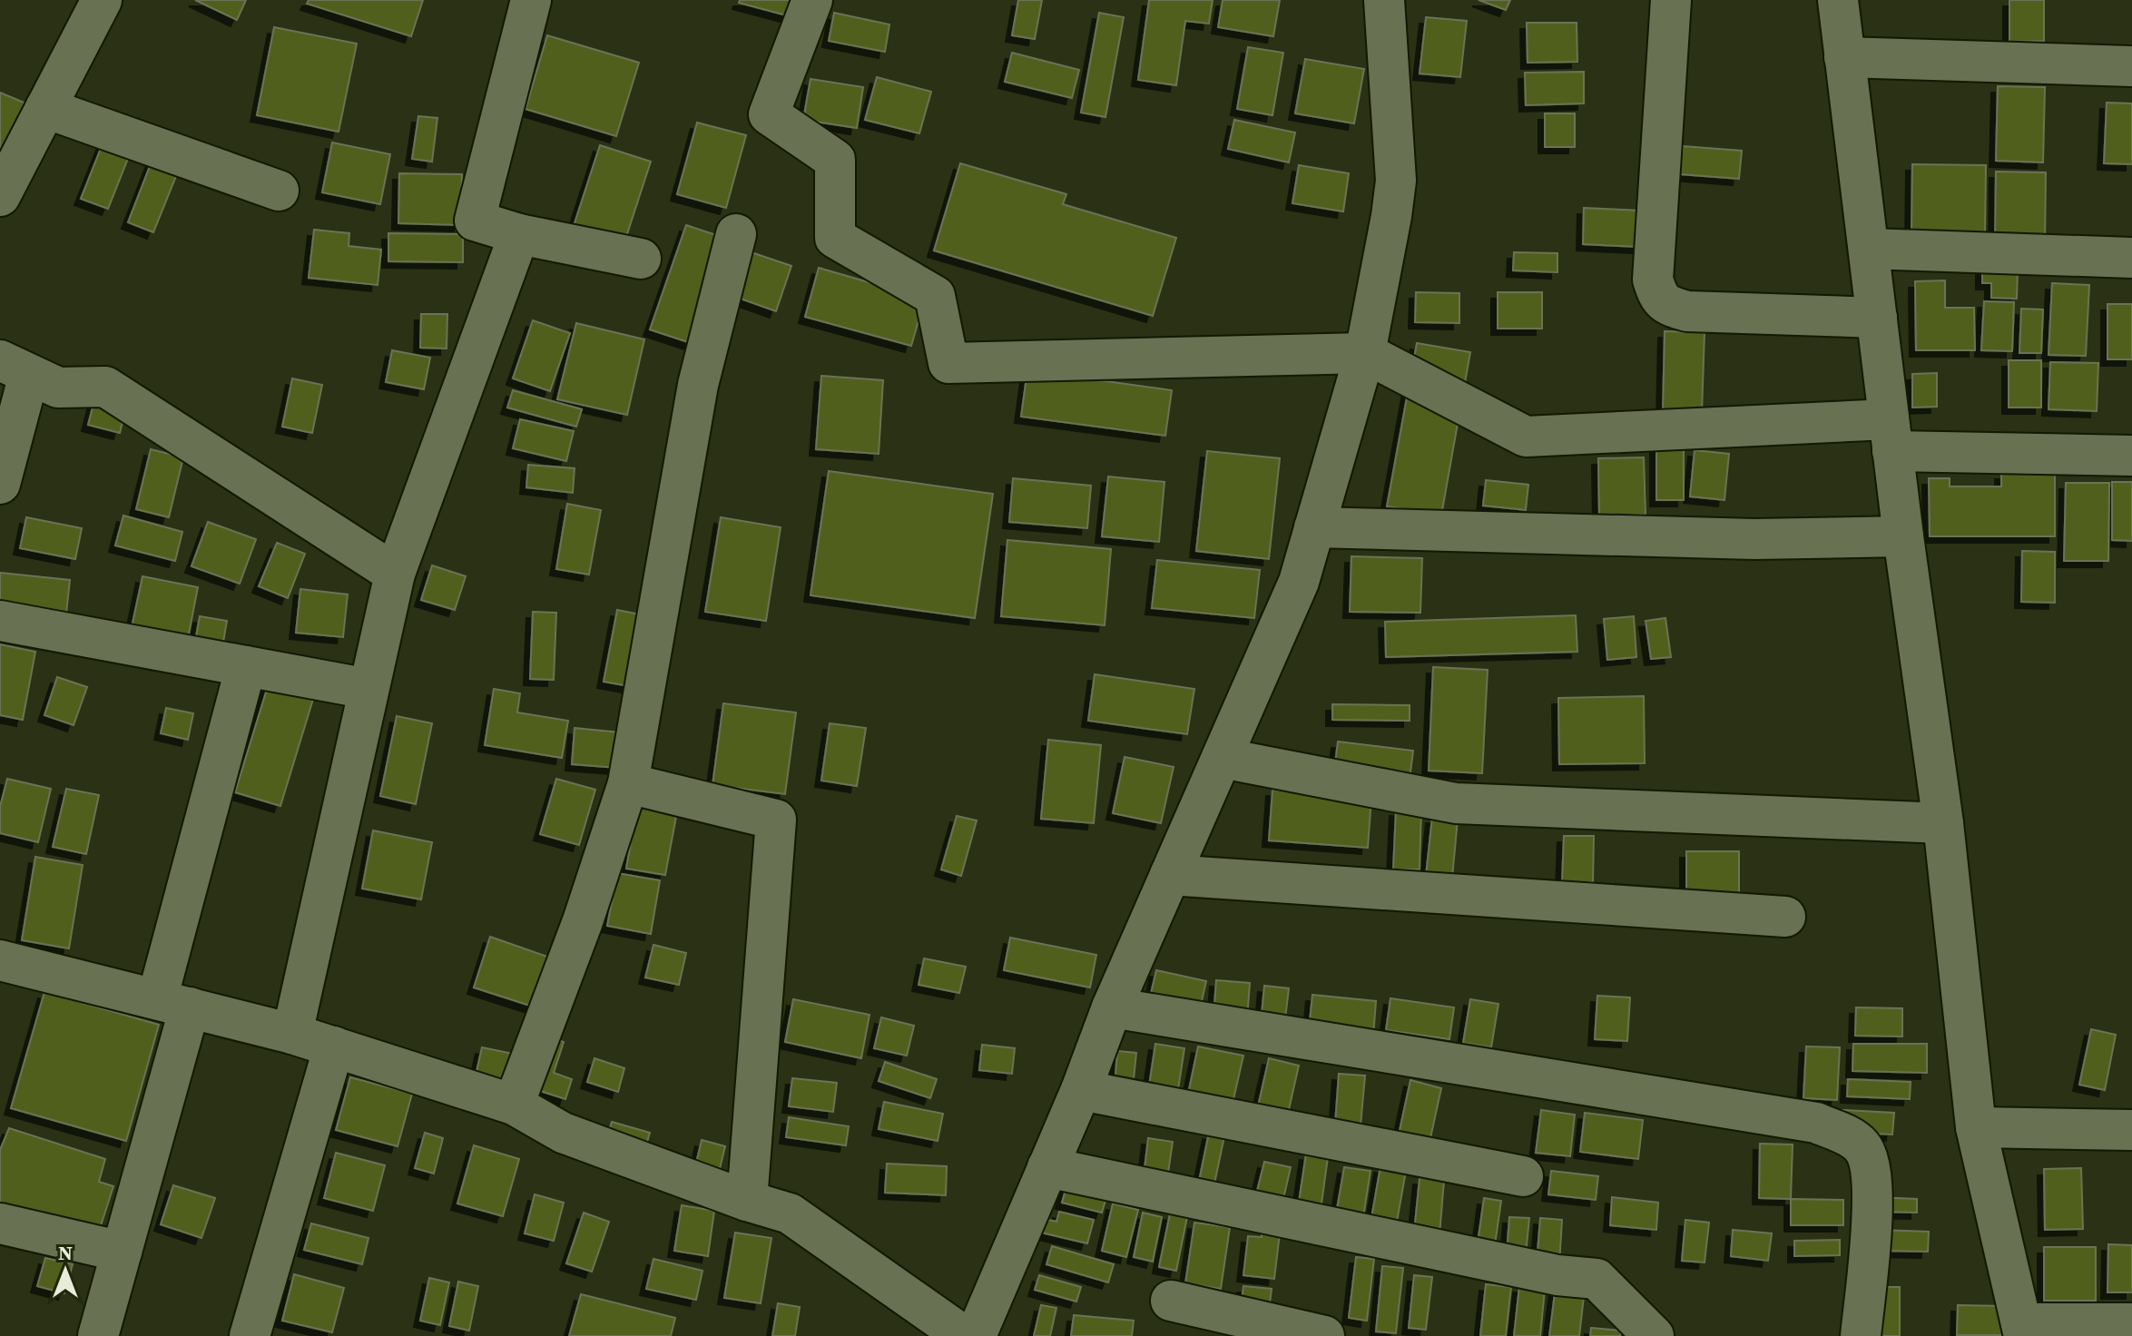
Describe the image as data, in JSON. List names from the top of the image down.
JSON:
{
  "north": "top"
}
